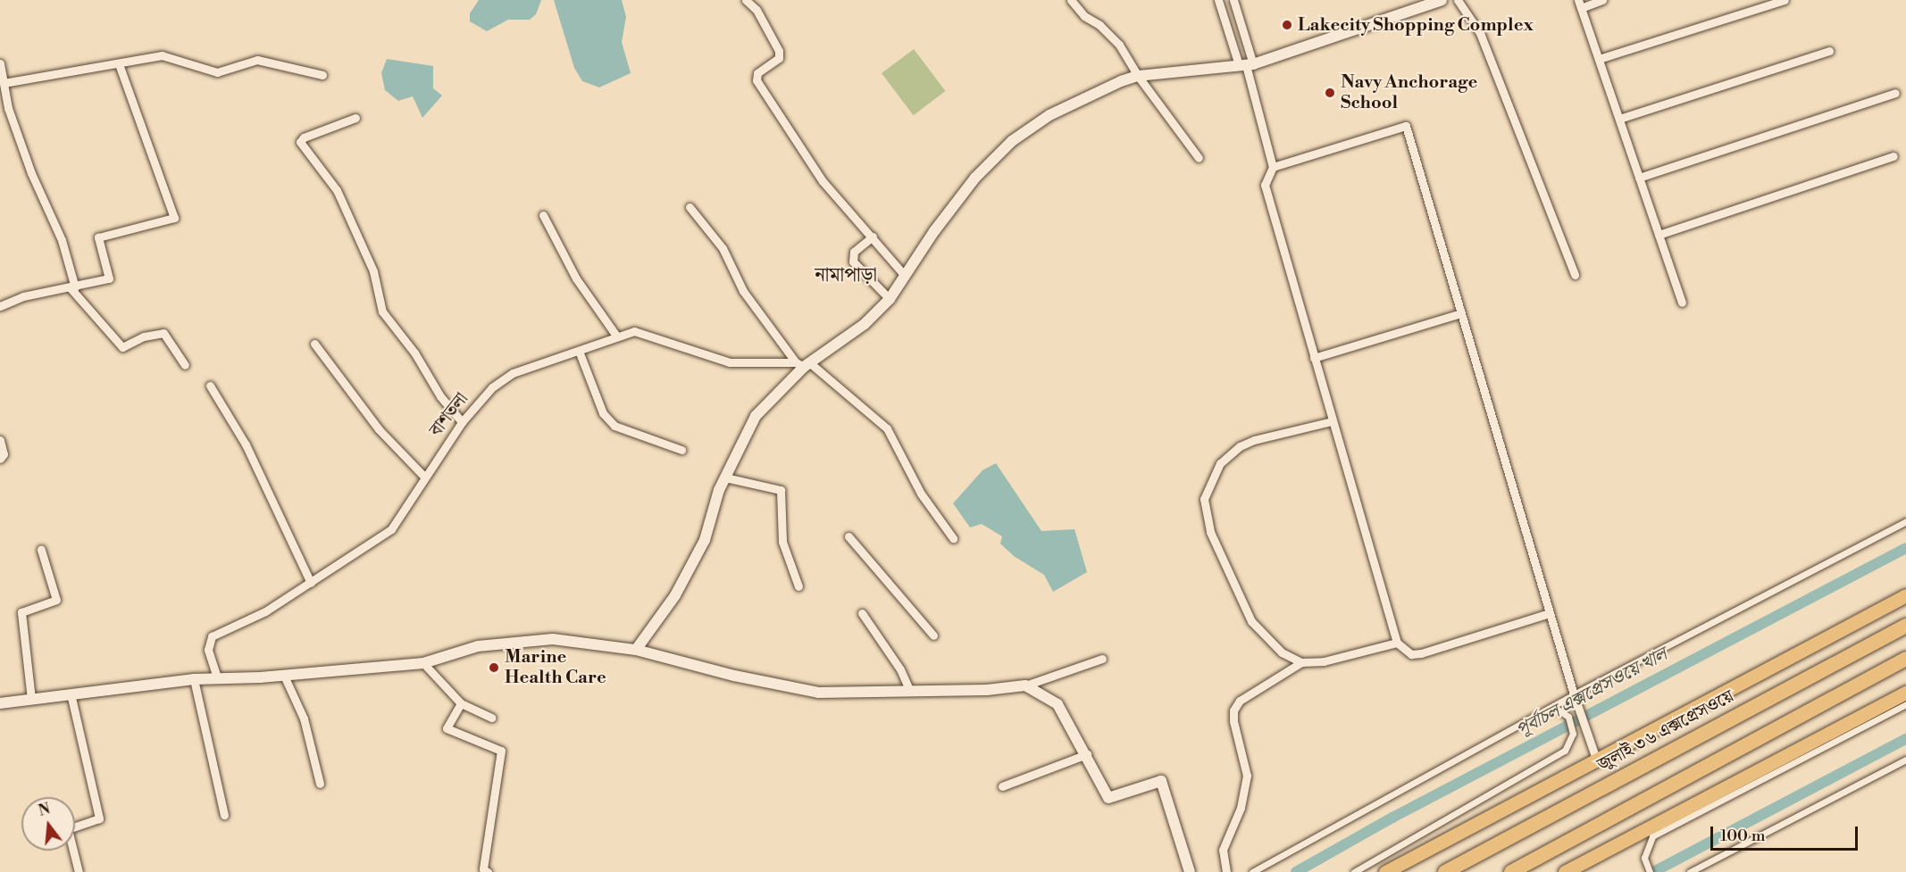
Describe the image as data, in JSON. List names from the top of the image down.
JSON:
{
  "streets": {
    "highway": ["জুলাই ৩৬ এক্সপ্রেসওয়ে"],
    "street": ["বাশতলা"]
  },
  "districts": ["নামাপাড়া"],
  "water": ["পূর্বাচল এক্সপ্রেসওয়ে খাল"],
  "places": ["Lakecity Shopping Complex", "Navy Anchorage School", "Marine Health Care"],
  "scale_bar": "100 m",
  "north": "top"
}
